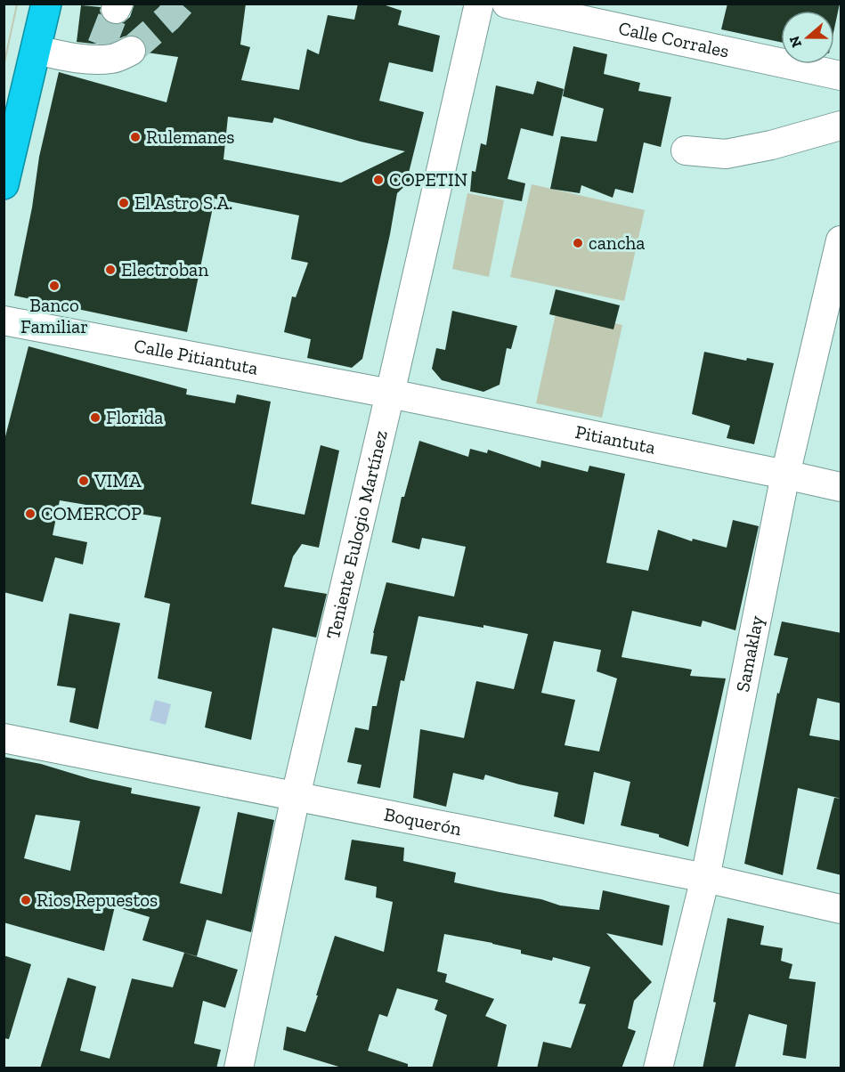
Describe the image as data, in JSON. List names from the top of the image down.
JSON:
{
  "streets": {
    "street": [
      "Calle Corrales",
      "Calle Pitiantuta",
      "Pitiantuta",
      "Teniente Eulogio Martínez",
      "Samaklay",
      "Boquerón"
    ]
  },
  "crossings": [
    ["Calle Pitiantuta", "Pitiantuta"],
    ["Calle Pitiantuta", "Teniente Eulogio Martínez"],
    ["Pitiantuta", "Teniente Eulogio Martínez"],
    ["Pitiantuta", "Samaklay"],
    ["Teniente Eulogio Martínez", "Boquerón"],
    ["Samaklay", "Boquerón"]
  ],
  "places": [
    "Rulemanes",
    "COPETIN",
    "El Astro S.A.",
    "cancha",
    "Electroban",
    "Banco Familiar",
    "Florida",
    "VIMA",
    "COMERCOP",
    "Rios Repuestos"
  ],
  "north": "left"
}
